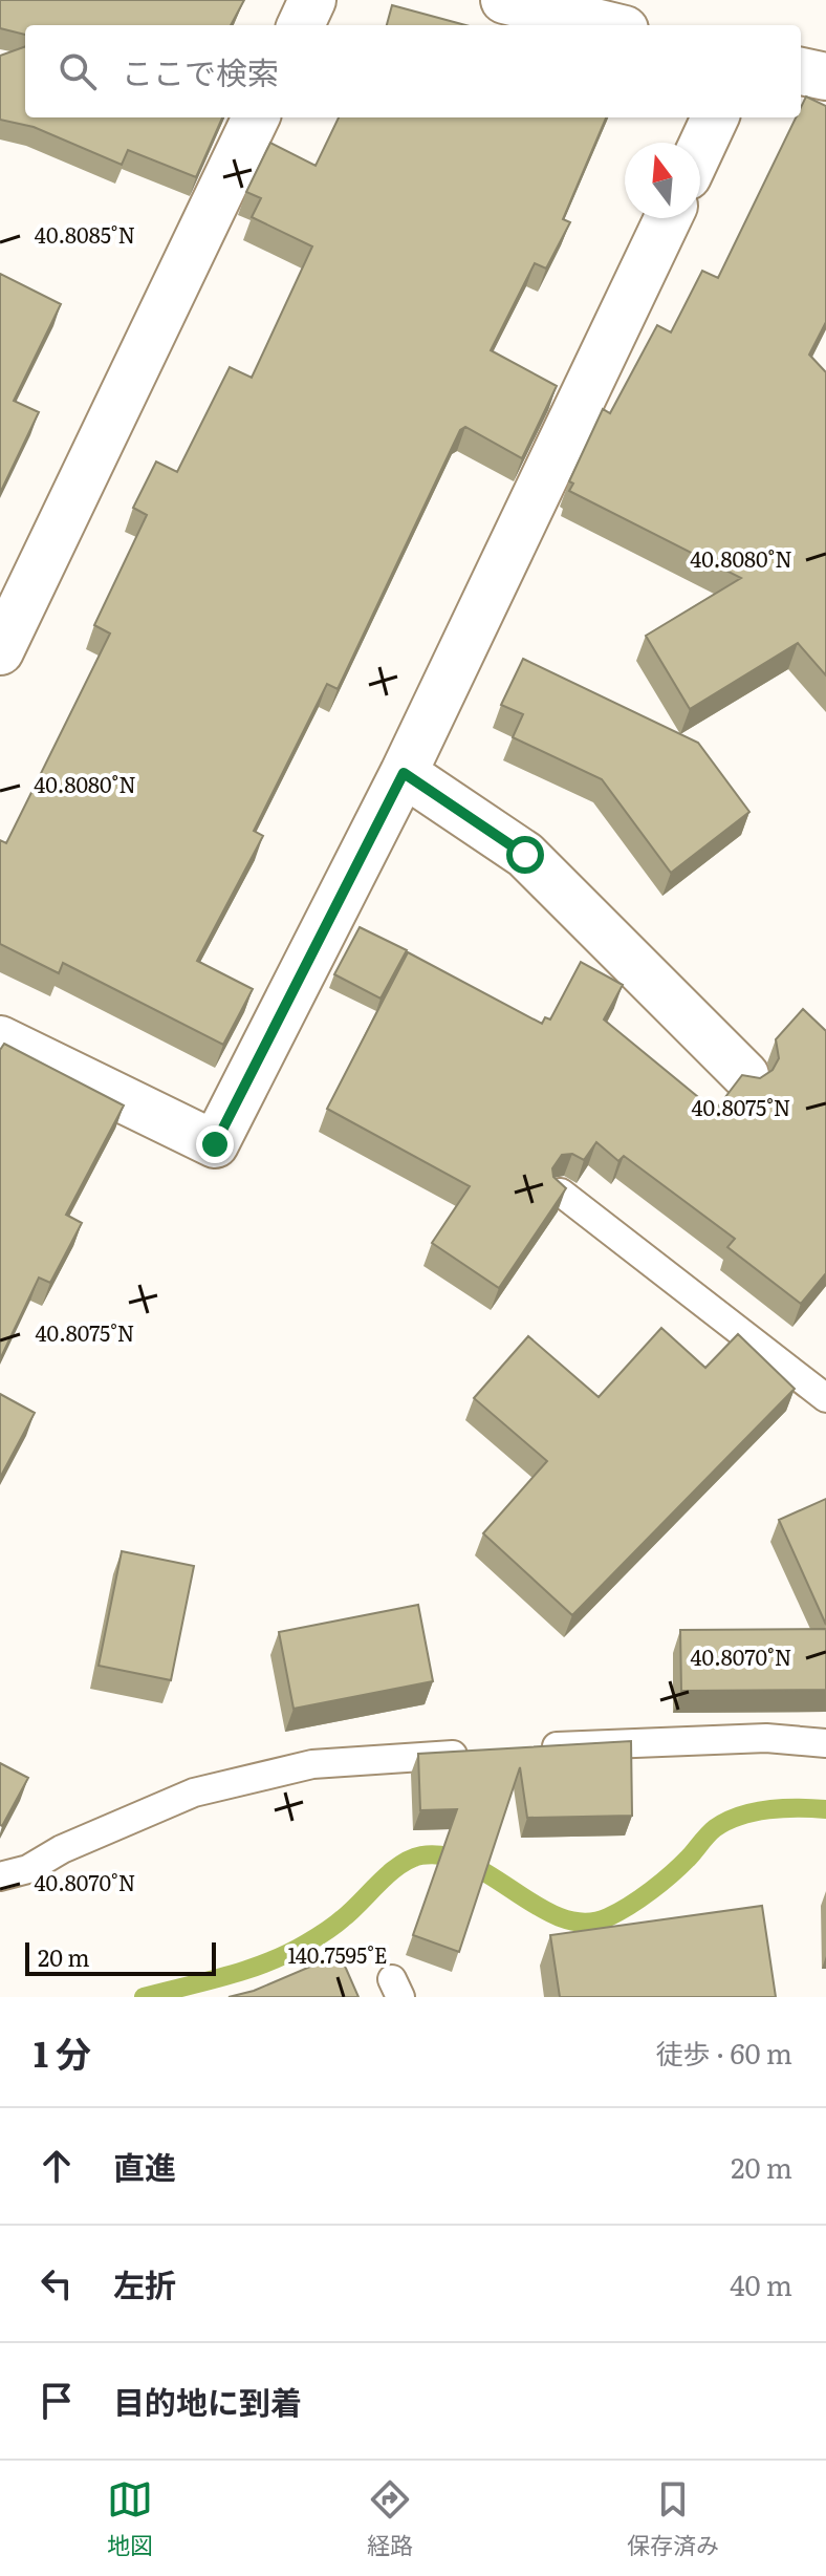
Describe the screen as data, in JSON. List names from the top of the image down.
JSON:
{
  "scale_bar": "20 m",
  "north": "top",
  "page": {
    "search": "ここで検索",
    "scale": "20 m",
    "heading": ["1 分", "徒歩 · 60 m"],
    "list": [
      ["直進", "20 m"],
      ["左折", "40 m"],
      "目的地に到着"
    ],
    "nav": ["地図", "経路", "保存済み"]
  },
  "coordinates": [
    "40.8085°N",
    "40.8080°N",
    "40.8075°N",
    "40.8070°N",
    "140.7595°E"
  ]
}
